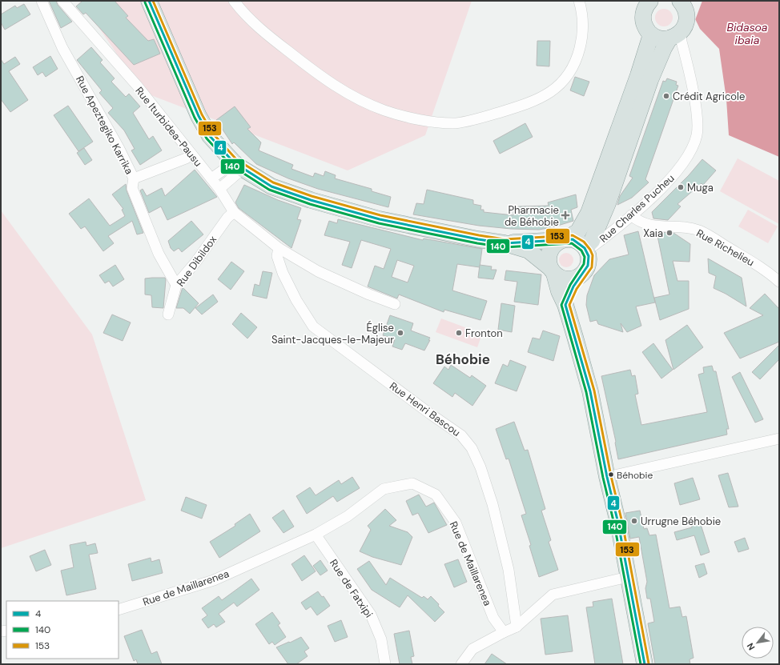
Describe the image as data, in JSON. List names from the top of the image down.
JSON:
{
  "streets": {
    "street": [
      "Rue Apeztegiko Karrika",
      "Rue Iturbidea-Pausu",
      "Rue Charles Pucheu",
      "Rue Richelieu",
      "Rue Dibildox",
      "Rue Henri Bascou",
      "Rue de Maillarenea",
      "Rue de Fatxipi"
    ]
  },
  "crossings": [
    ["Rue Apeztegiko Karrika", "Rue Dibildox"],
    ["Rue Iturbidea-Pausu", "Rue Dibildox"],
    ["Rue Iturbidea-Pausu", "Rue Henri Bascou"],
    ["Rue Charles Pucheu", "Rue Richelieu"],
    ["Rue de Maillarenea", "Rue de Fatxipi"]
  ],
  "districts": ["Béhobie"],
  "water": ["Bidasoa ibaia"],
  "places": {
    "other": [
      "Crédit Agricole",
      "Muga",
      "Xaia",
      "Église Saint-Jacques-le-Majeur",
      "Fronton",
      "Béhobie",
      "Urrugne Béhobie"
    ],
    "health": ["Pharmacie de Béhobie"]
  },
  "lines": ["transit line 4", "transit line 153", "transit line 140"],
  "legend": ["4", "140", "153"],
  "north": "bottom left"
}
